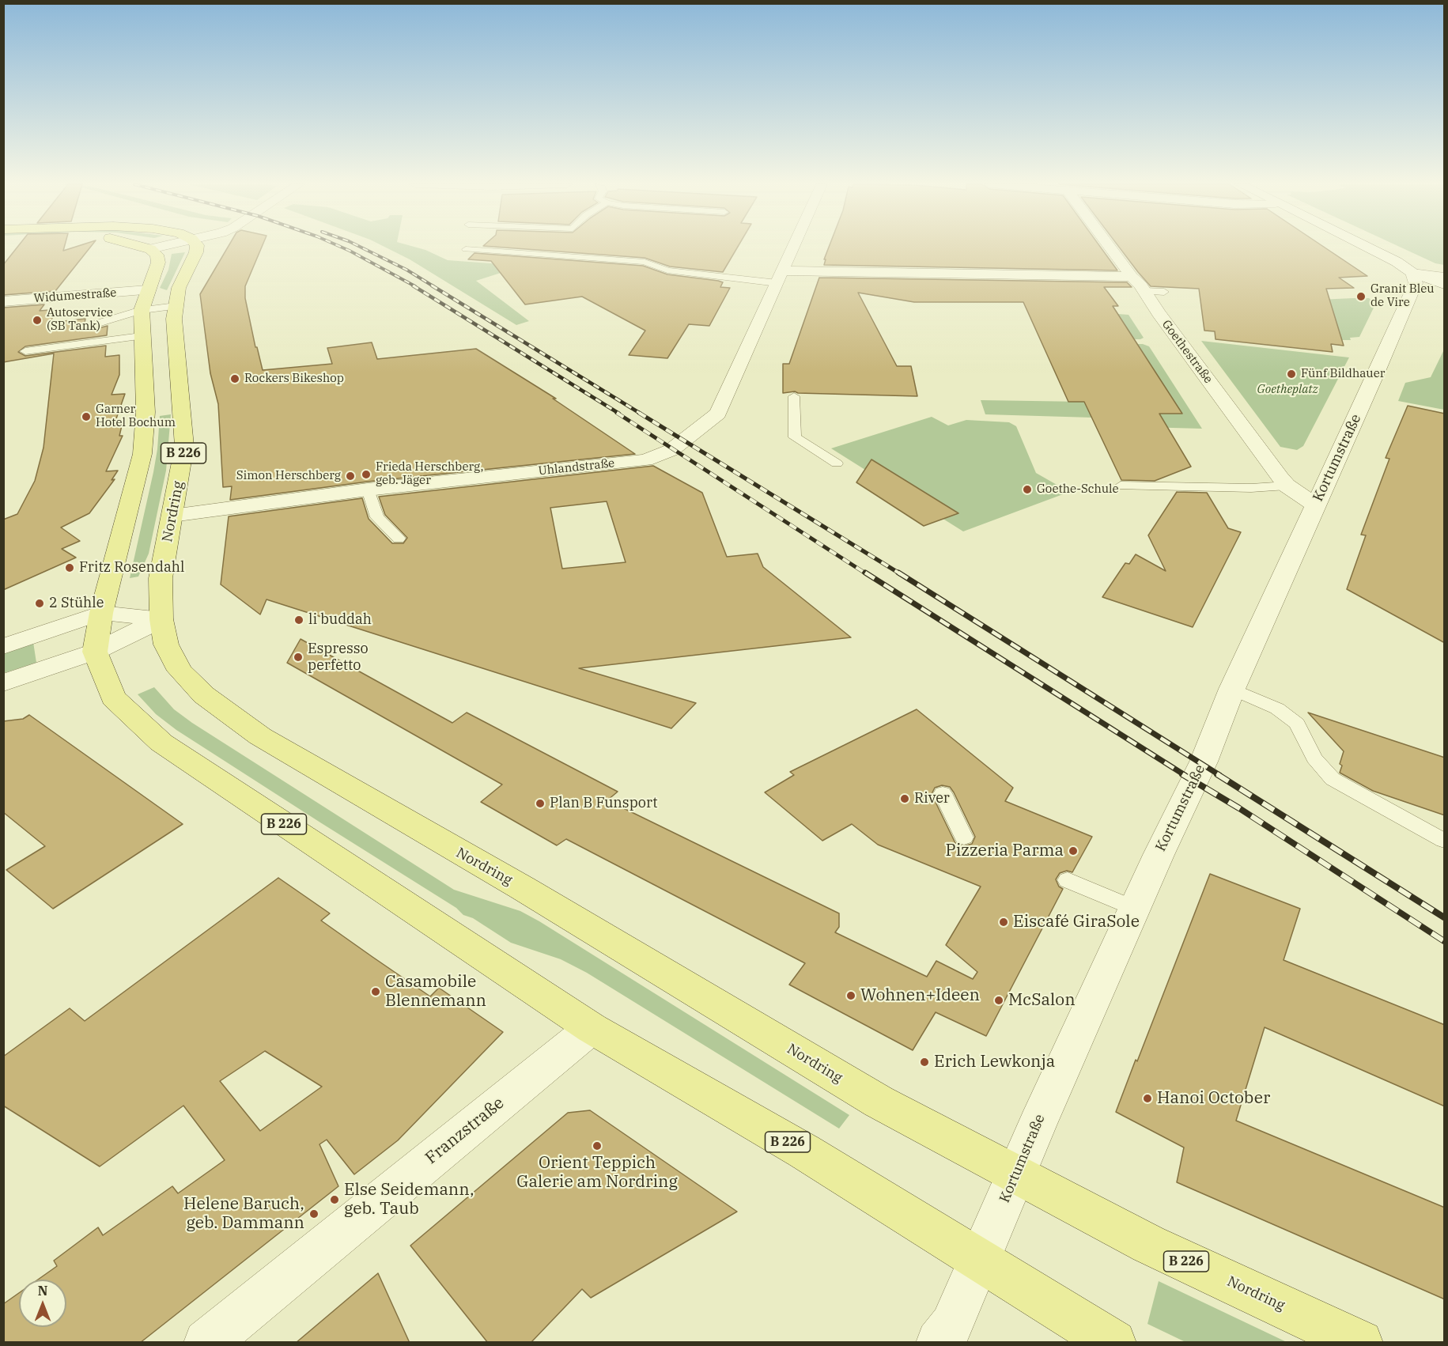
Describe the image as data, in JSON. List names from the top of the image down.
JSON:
{
  "streets": {
    "main road": ["B 226", "Nordring"],
    "street": [
      "Widumestraße",
      "Goethestraße",
      "Kortumstraße",
      "Uhlandstraße",
      "Franzstraße"
    ]
  },
  "crossings": [
    ["Widumestraße", "B 226"],
    ["Goethestraße", "Kortumstraße"],
    ["B 226", "Kortumstraße"],
    ["B 226", "Franzstraße"],
    ["Kortumstraße", "Nordring"],
    ["Uhlandstraße", "Nordring"]
  ],
  "parks": ["Goetheplatz"],
  "places": [
    "Granit Bleu de Vire",
    "Autoservice (SB Tank)",
    "Fünf Bildhauer",
    "Rockers Bikeshop",
    "Garner Hotel Bochum",
    "Frieda Herschberg, geb. Jäger",
    "Simon Herschberg",
    "Goethe-Schule",
    "Fritz Rosendahl",
    "2 Stühle",
    "li buddah",
    "Espresso perfetto",
    "River",
    "Plan B Funsport",
    "Pizzeria Parma",
    "Eiscafé GiraSole",
    "Casamobile Blennemann",
    "Wohnen+Ideen",
    "McSalon",
    "Erich Lewkonja",
    "Hanoi October",
    "Orient Teppich Galerie am Nordring",
    "Else Seidemann, geb. Taub",
    "Helene Baruch, geb. Dammann"
  ],
  "north": "top"
}
